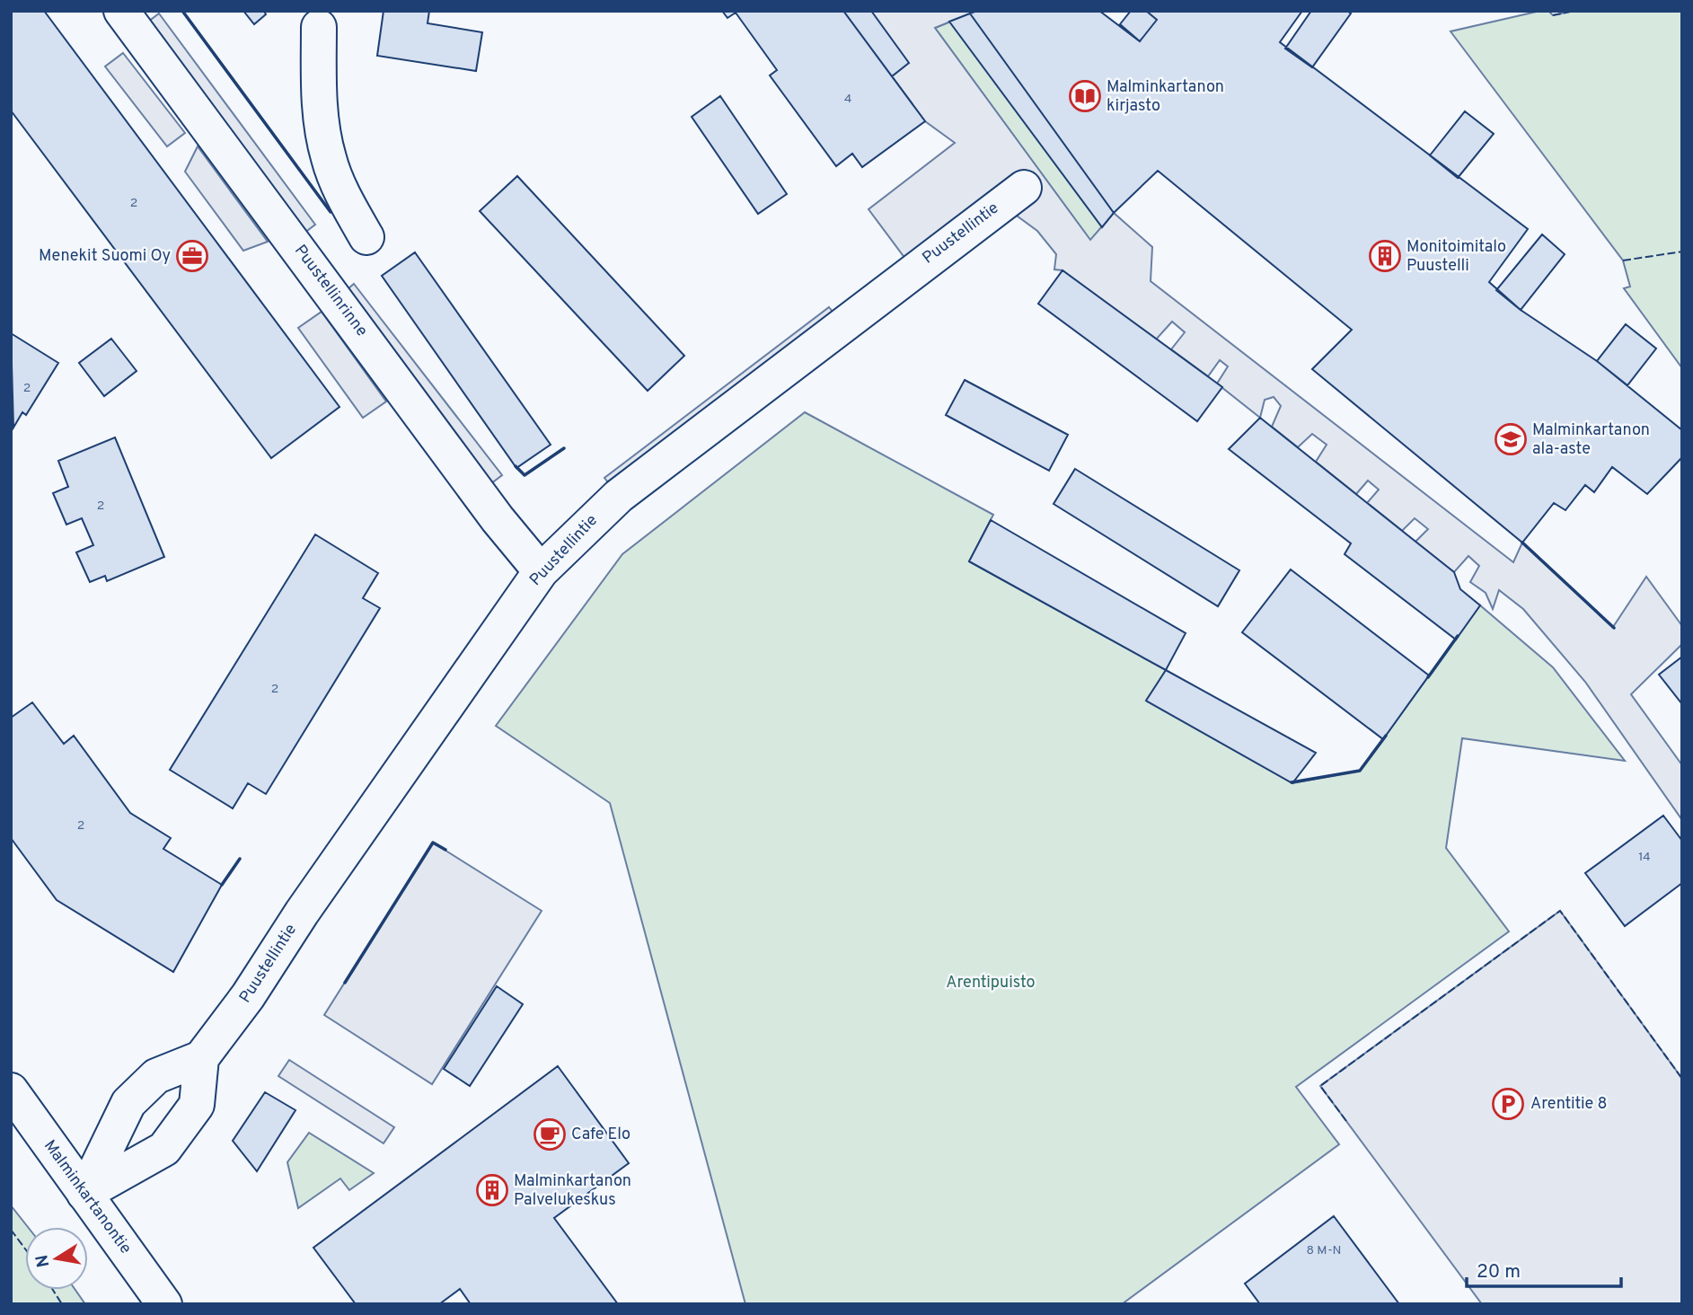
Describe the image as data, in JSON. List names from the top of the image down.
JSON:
{
  "streets": {
    "street": ["Puustellintie", "Puustellinrinne", "Malminkartanontie"]
  },
  "crossings": [
    ["Puustellintie", "Puustellinrinne"]
  ],
  "parks": ["Arentipuisto"],
  "places": {
    "library": ["Malminkartanon kirjasto"],
    "office": ["Menekit Suomi Oy"],
    "building": ["Monitoimitalo Puustelli", "Malminkartanon Palvelukeskus"],
    "school or university": ["Malminkartanon ala-aste"],
    "parking": ["Arentitie 8"],
    "cafe": ["Cafe Elo"]
  },
  "house_numbers": [
    "4",
    "2",
    "2",
    "2",
    "2",
    "2",
    "14",
    "8 M-N"
  ],
  "scale_bar": "20 m",
  "north": "left"
}
